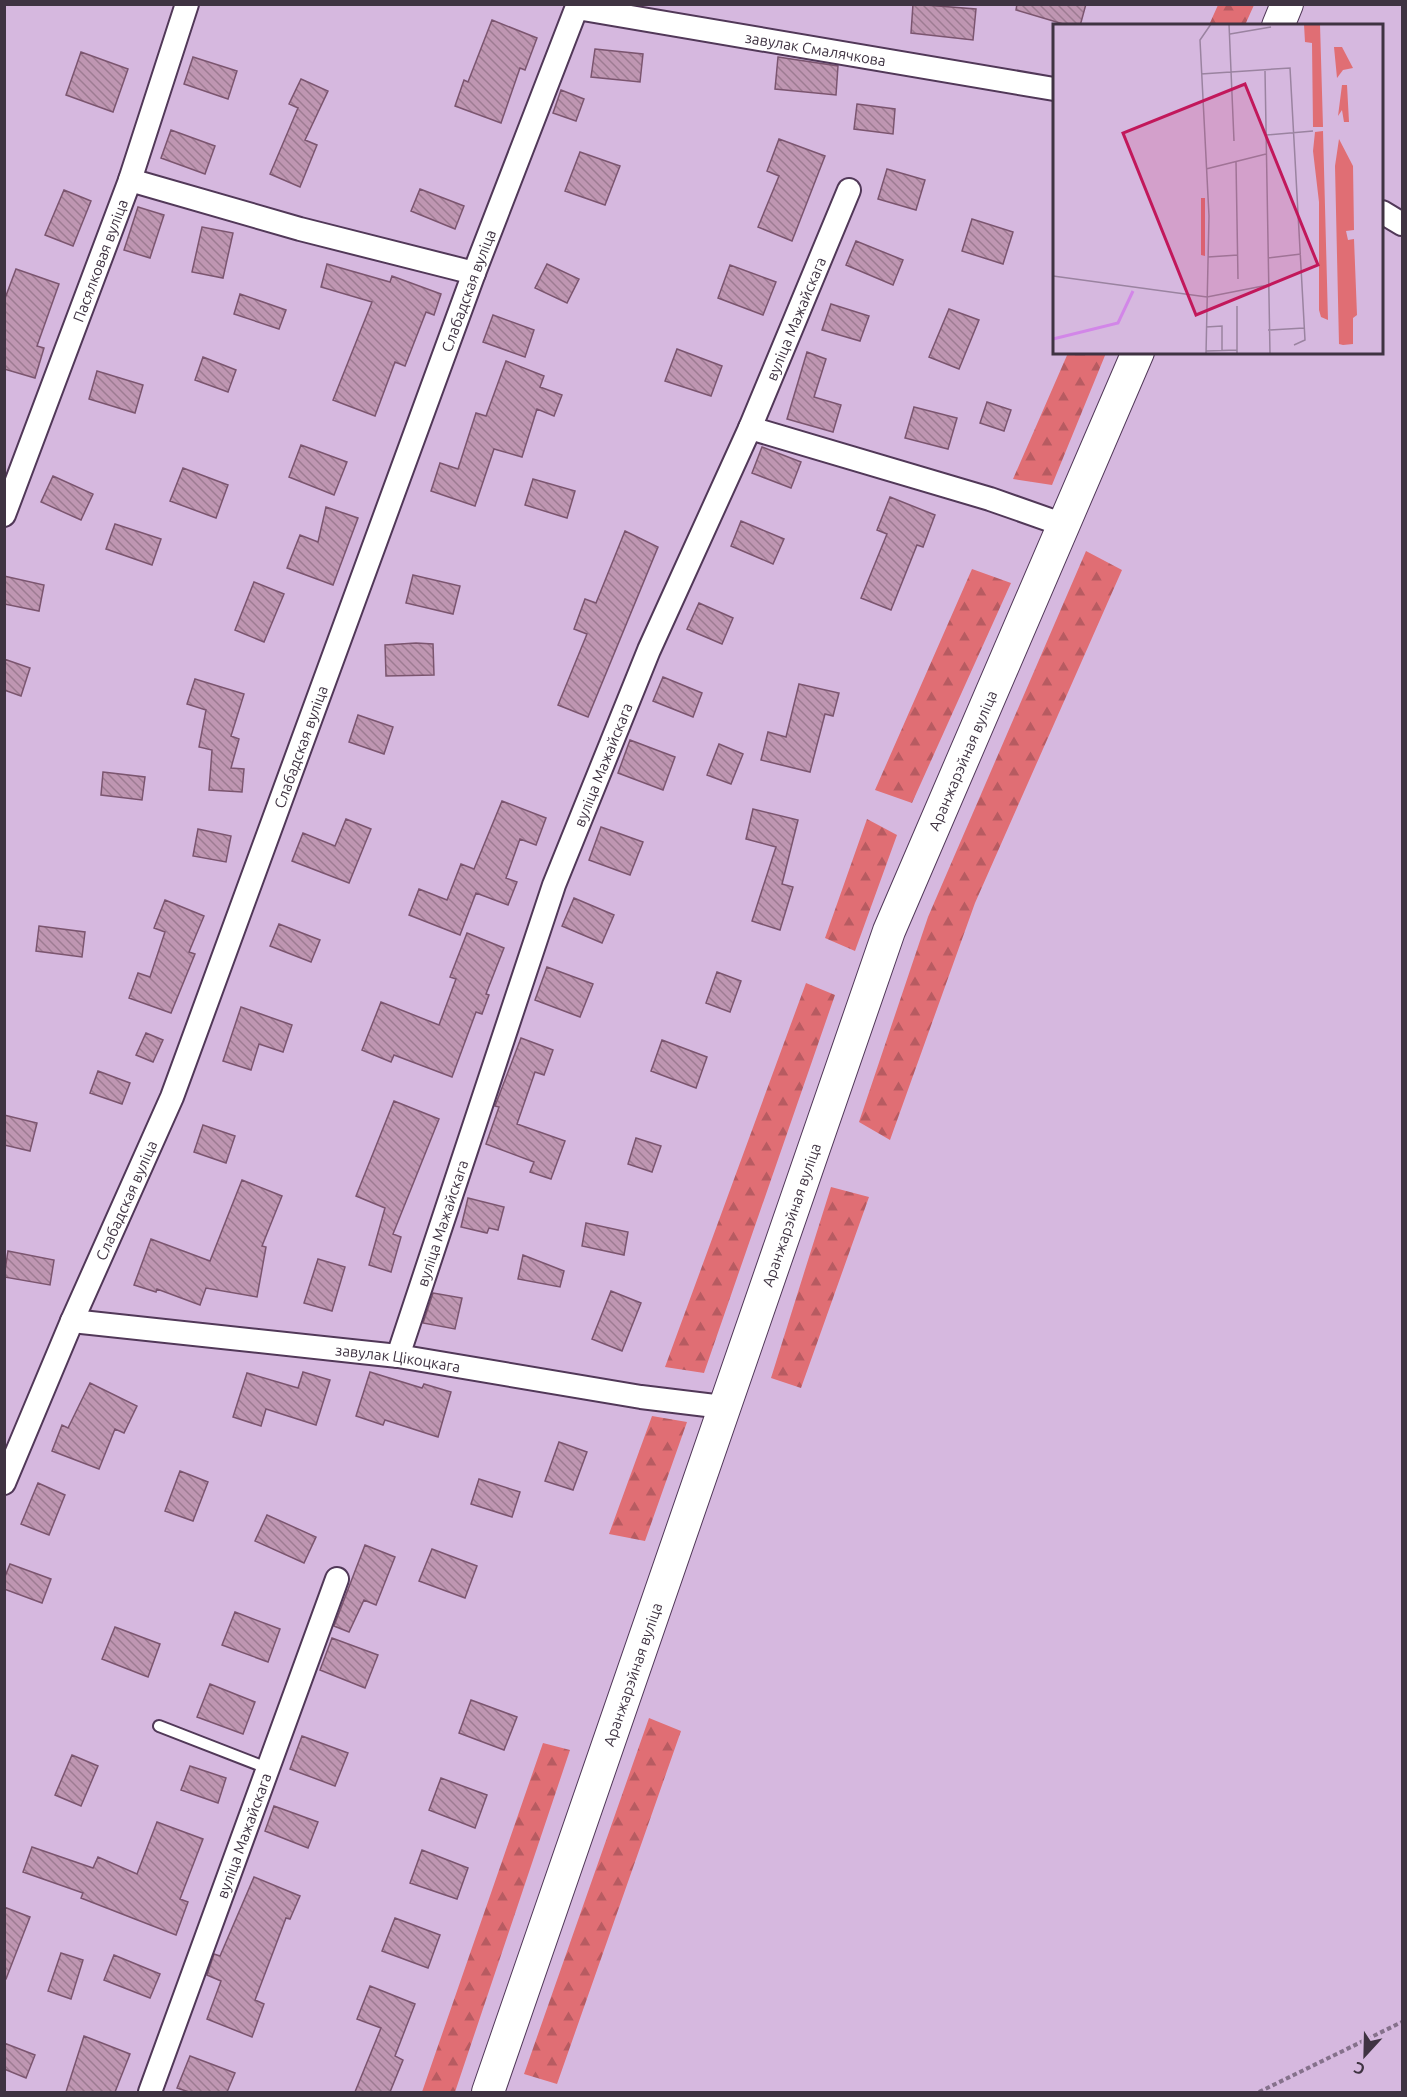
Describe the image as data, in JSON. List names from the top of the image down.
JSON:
{
  "streets": {
    "main road": ["Аранжарэйная вуліца"],
    "street": [
      "завулак Смалячкова",
      "Пасялковая вуліца",
      "Слабадская вуліца",
      "вуліца Мажайскага",
      "завулак Цікоцкага"
    ]
  },
  "crossings": [
    ["завулак Смалячкова", "Слабадская вуліца"],
    ["Слабадская вуліца", "завулак Цікоцкага"],
    ["вуліца Мажайскага", "завулак Цікоцкага"],
    ["Аранжарэйная вуліца", "завулак Цікоцкага"]
  ],
  "north": "bottom"
}
